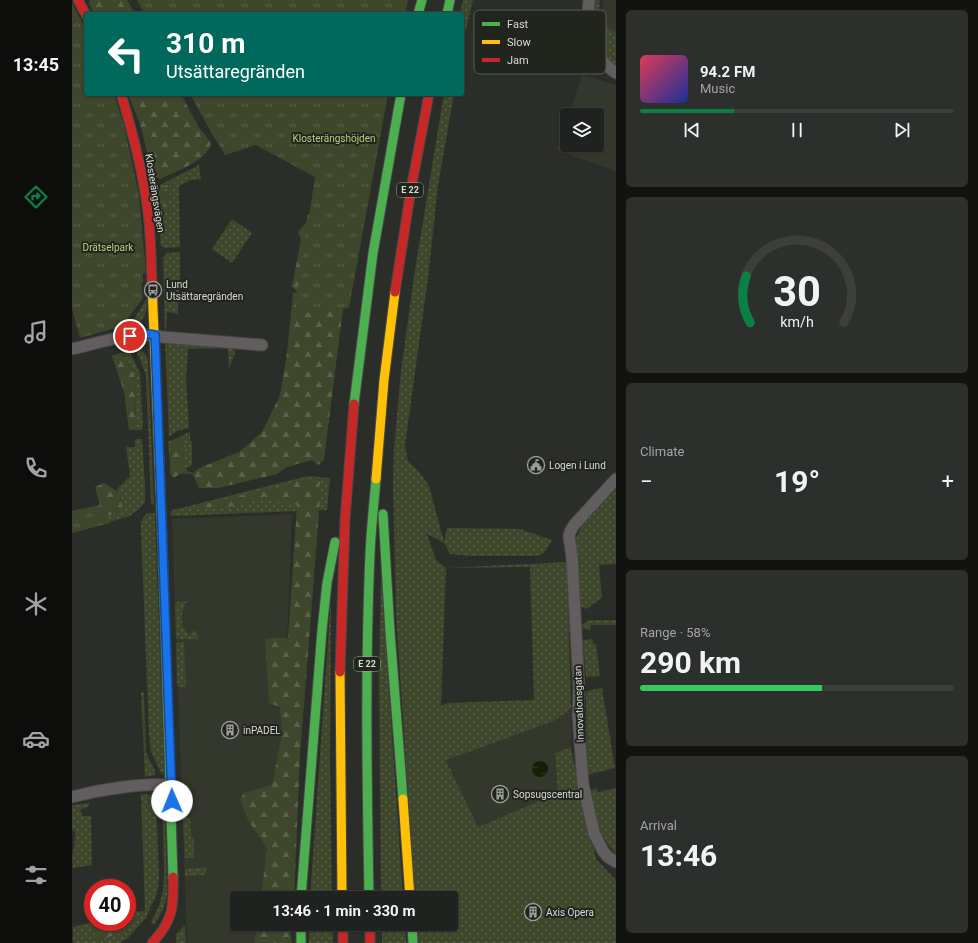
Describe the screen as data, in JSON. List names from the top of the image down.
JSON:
{
  "streets": {
    "main road": ["E 22", "Klosterängsvägen"],
    "street": ["Innovationsgatan"]
  },
  "parks": ["Klosterängshöjden", "Drätselpark"],
  "places": {
    "bus stop": ["Lund Utsättaregränden"],
    "public building": ["Logen i Lund"],
    "building": ["inPADEL", "Sopsugscentral", "Axis Opera"]
  },
  "legend": ["Fast", "Slow", "Jam"],
  "page": {
    "tabs": "13:45",
    "turn": ["310 m", "Utsättaregränden"],
    "song": ["94.2 FM", "Music"],
    "tile": [
      "Climate",
      ["Range · 58%", "290 km"],
      ["Arrival", "13:46"]
    ],
    "heat": ["−", "19°", "+"],
    "limit": "40",
    "trip": "13:46 · 1 min · 330 m",
    "gauge": ["30", "km/h"]
  }
}
